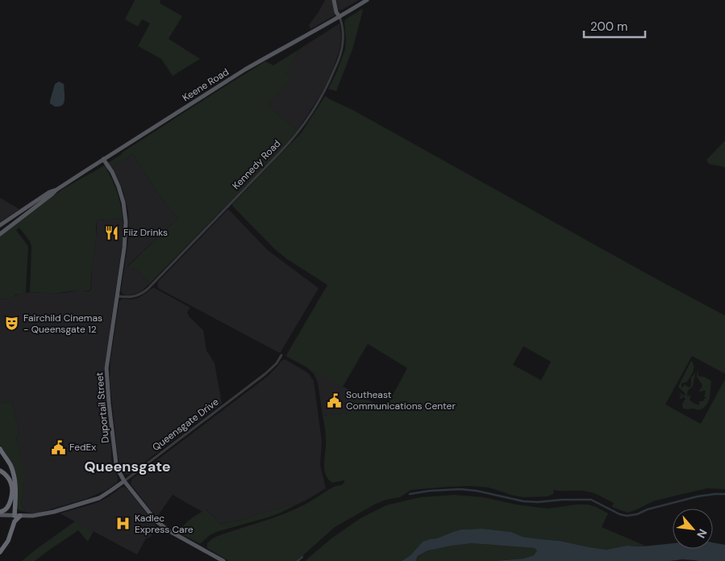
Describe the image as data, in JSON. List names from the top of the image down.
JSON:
{
  "streets": {
    "main road": [
      "Keene Road",
      "Kennedy Road",
      "Duportail Street",
      "Queensgate Drive"
    ]
  },
  "crossings": [
    ["Keene Road", "Kennedy Road"],
    ["Keene Road", "Duportail Street"],
    ["Kennedy Road", "Duportail Street"],
    ["Duportail Street", "Queensgate Drive"]
  ],
  "districts": ["Queensgate"],
  "places": {
    "restaurant": ["Fiiz Drinks"],
    "theatre": ["Fairchild Cinemas - Queensgate 12"],
    "public building": ["Southeast Communications Center", "FedEx"],
    "hospital": ["Kadlec Express Care"]
  },
  "scale_bar": "200 m",
  "north": "bottom right"
}
